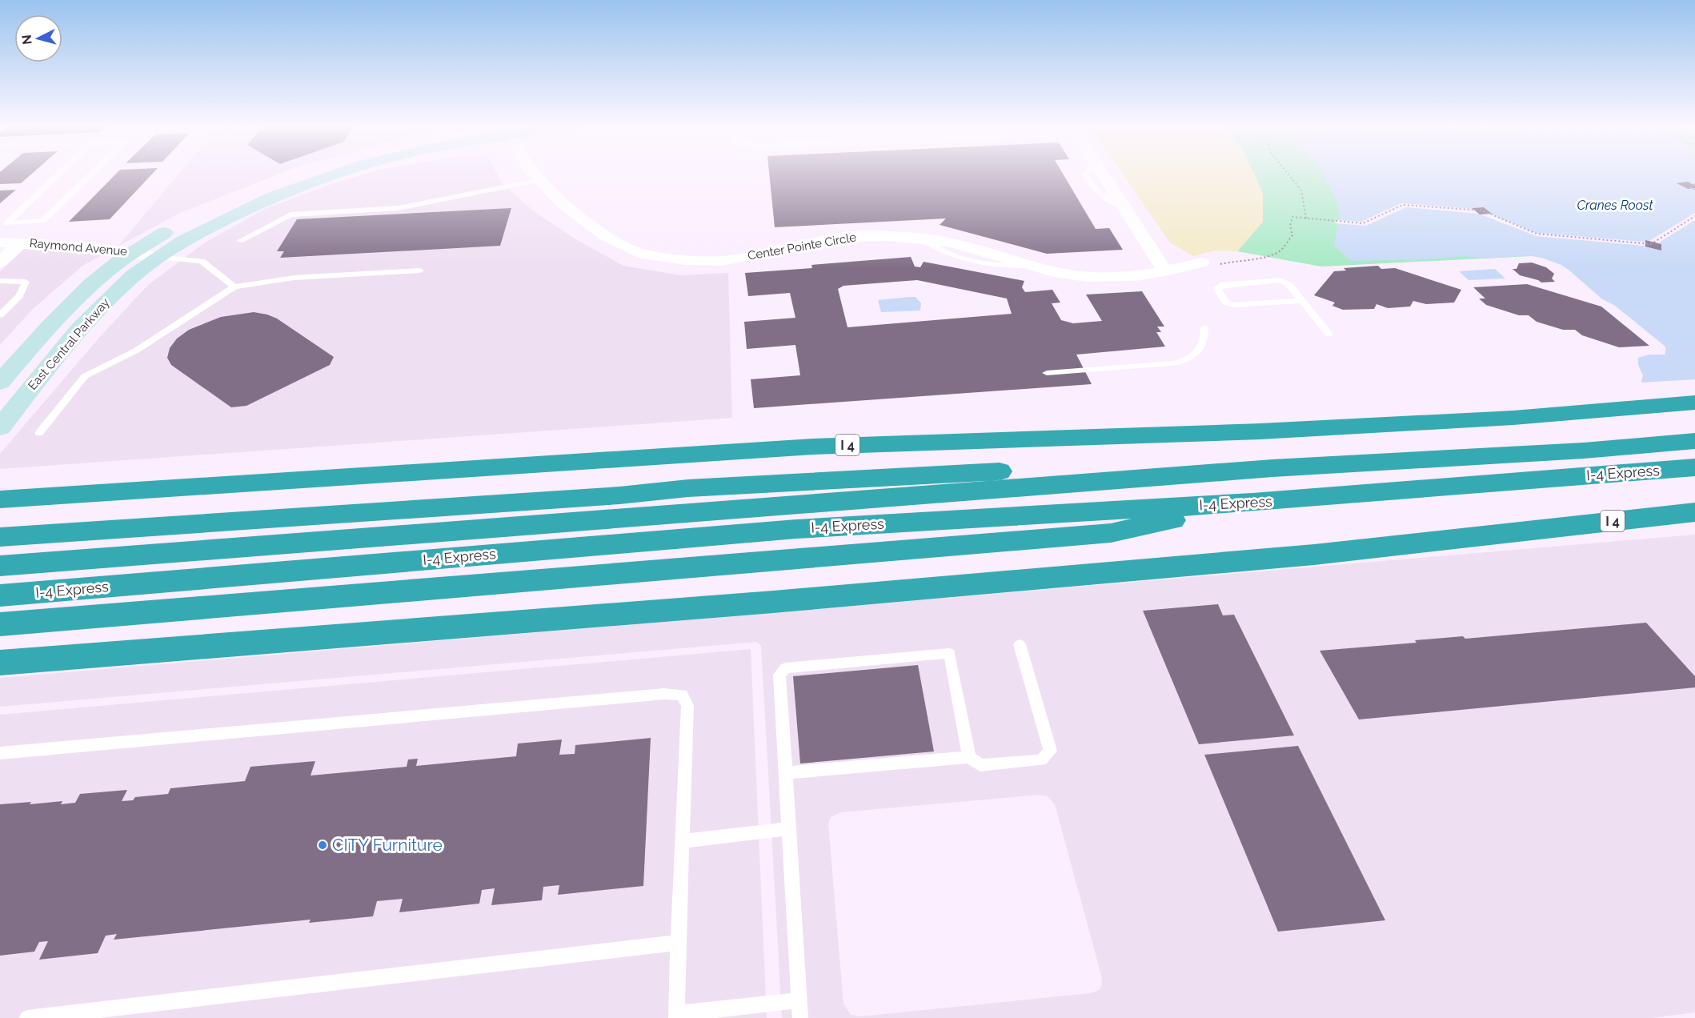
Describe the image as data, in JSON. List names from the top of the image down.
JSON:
{
  "streets": {
    "highway": ["I 4", "I-4 Express"],
    "main road": ["East Central Parkway"],
    "street": ["Center Pointe Circle", "Raymond Avenue"]
  },
  "crossings": [
    ["Raymond Avenue", "East Central Parkway"]
  ],
  "water": ["Cranes Roost"],
  "places": ["CITY Furniture"],
  "north": "left"
}
